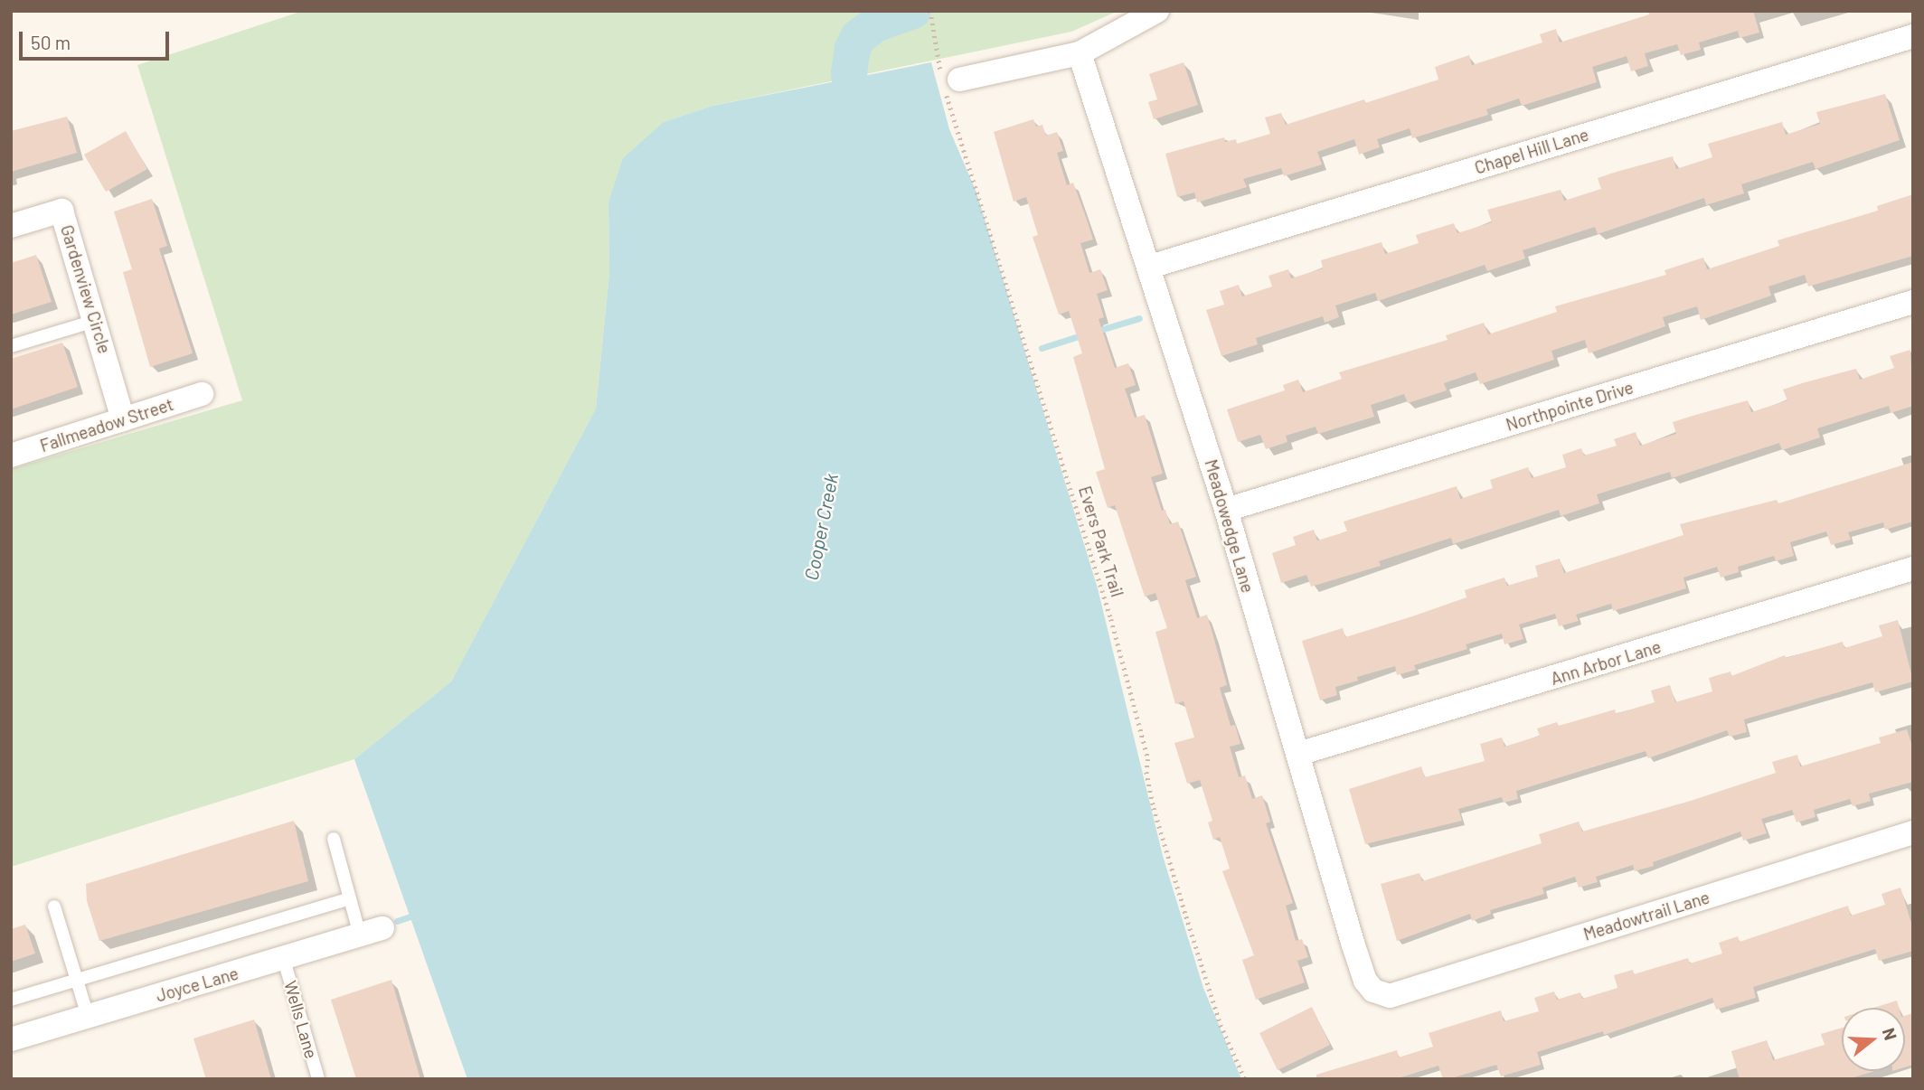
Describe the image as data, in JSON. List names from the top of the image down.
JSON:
{
  "streets": {
    "street": [
      "Chapel Hill Lane",
      "Gardenview Circle",
      "Northpointe Drive",
      "Fallmeadow Street",
      "Meadowedge Lane",
      "Ann Arbor Lane",
      "Meadowtrail Lane",
      "Joyce Lane"
    ],
    "lane": ["Wells Lane"],
    "path": ["Evers Park Trail"]
  },
  "crossings": [
    ["Chapel Hill Lane", "Meadowedge Lane"],
    ["Gardenview Circle", "Fallmeadow Street"],
    ["Northpointe Drive", "Meadowedge Lane"],
    ["Meadowedge Lane", "Ann Arbor Lane"],
    ["Meadowedge Lane", "Meadowtrail Lane"],
    ["Joyce Lane", "Wells Lane"]
  ],
  "water": ["Cooper Creek"],
  "scale_bar": "50 m",
  "north": "right"
}
